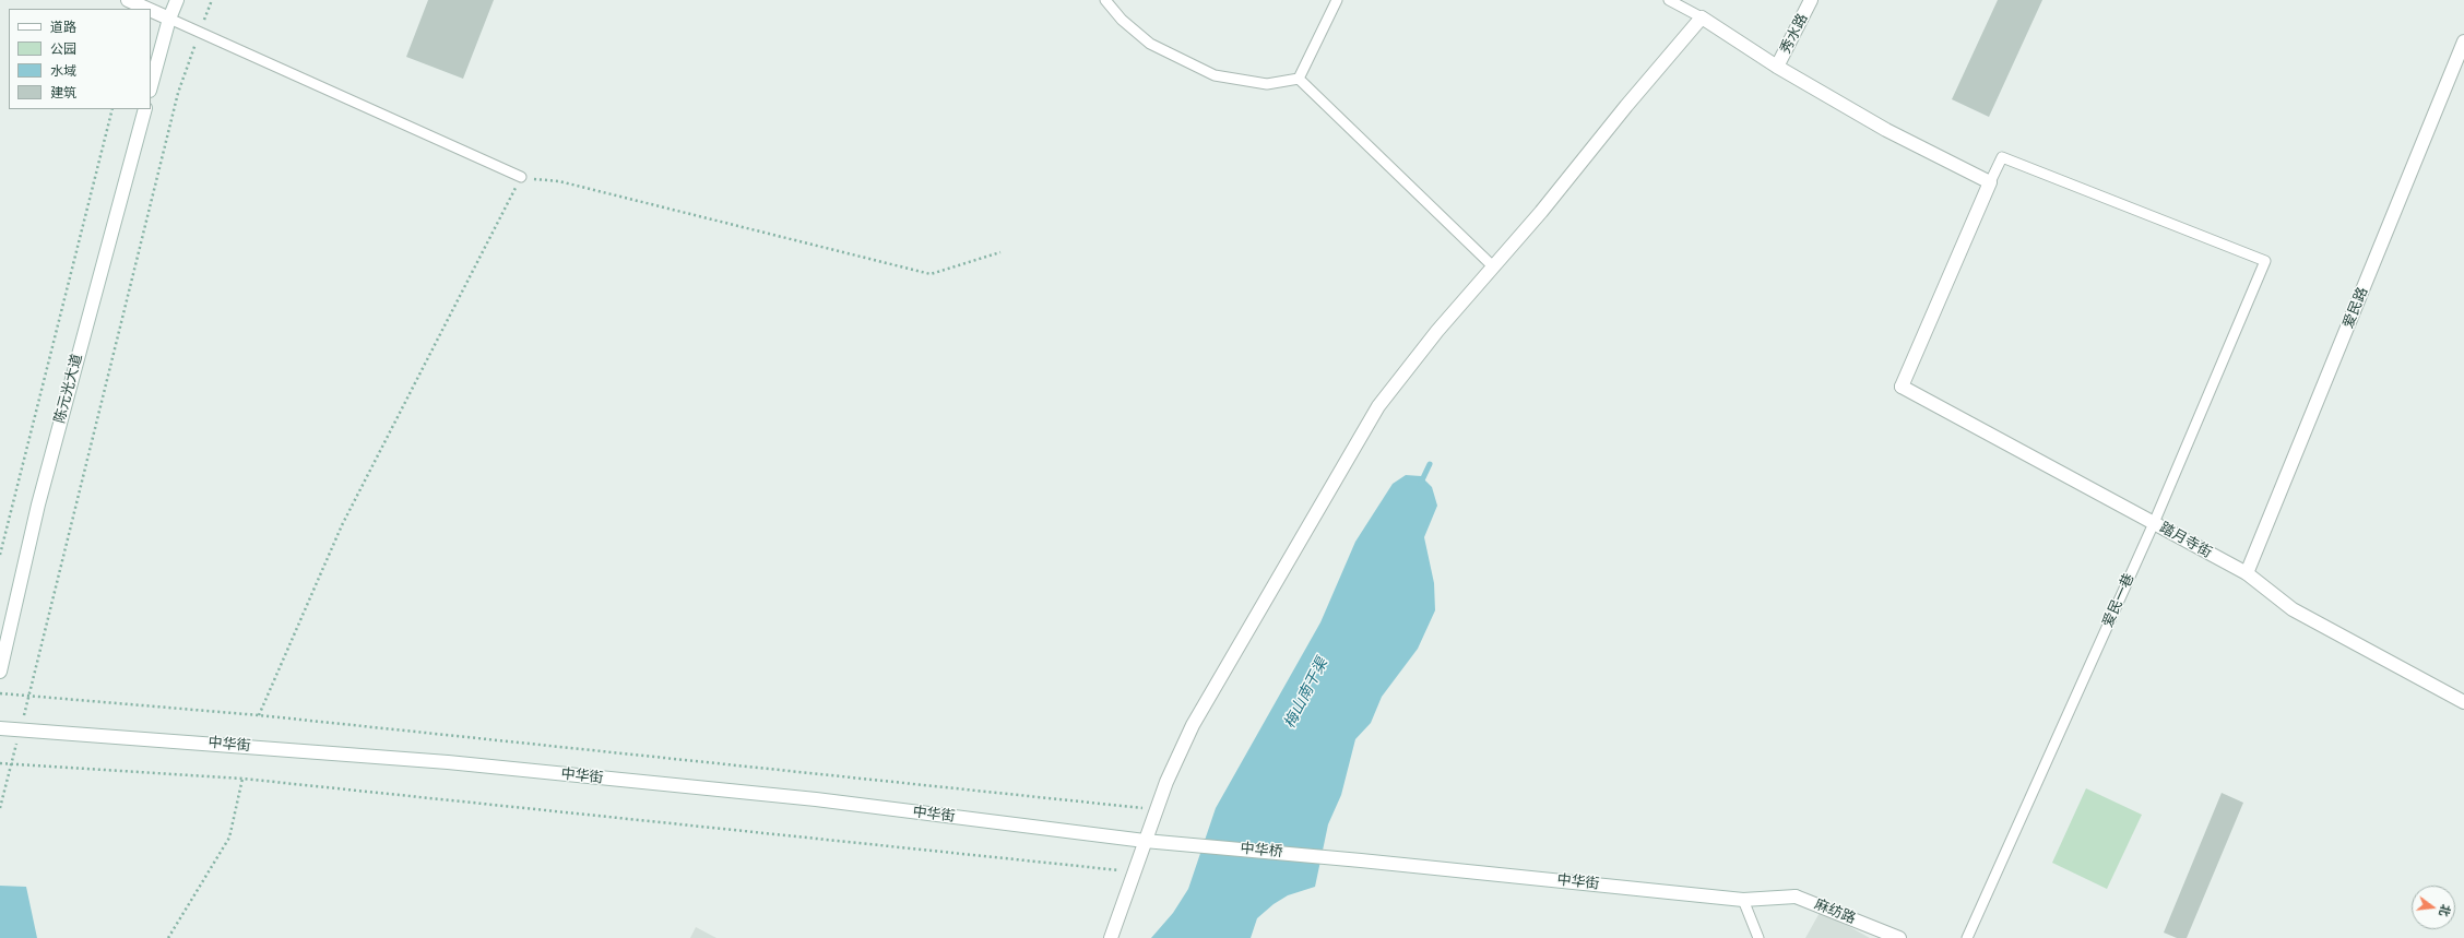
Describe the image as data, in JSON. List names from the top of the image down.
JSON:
{
  "streets": {
    "street": [
      "秀水路",
      "爱民路",
      "陈元光大道",
      "踏月寺街",
      "中华街",
      "中华桥",
      "麻纺路"
    ],
    "lane": ["爱民一巷"]
  },
  "crossings": [
    ["爱民路", "踏月寺街"],
    ["踏月寺街", "爱民一巷"],
    ["中华街", "中华桥"],
    ["中华街", "麻纺路"]
  ],
  "water": ["梅山南干渠"],
  "legend": [
    "道路",
    "公园",
    "水域",
    "建筑"
  ],
  "north": "right"
}
